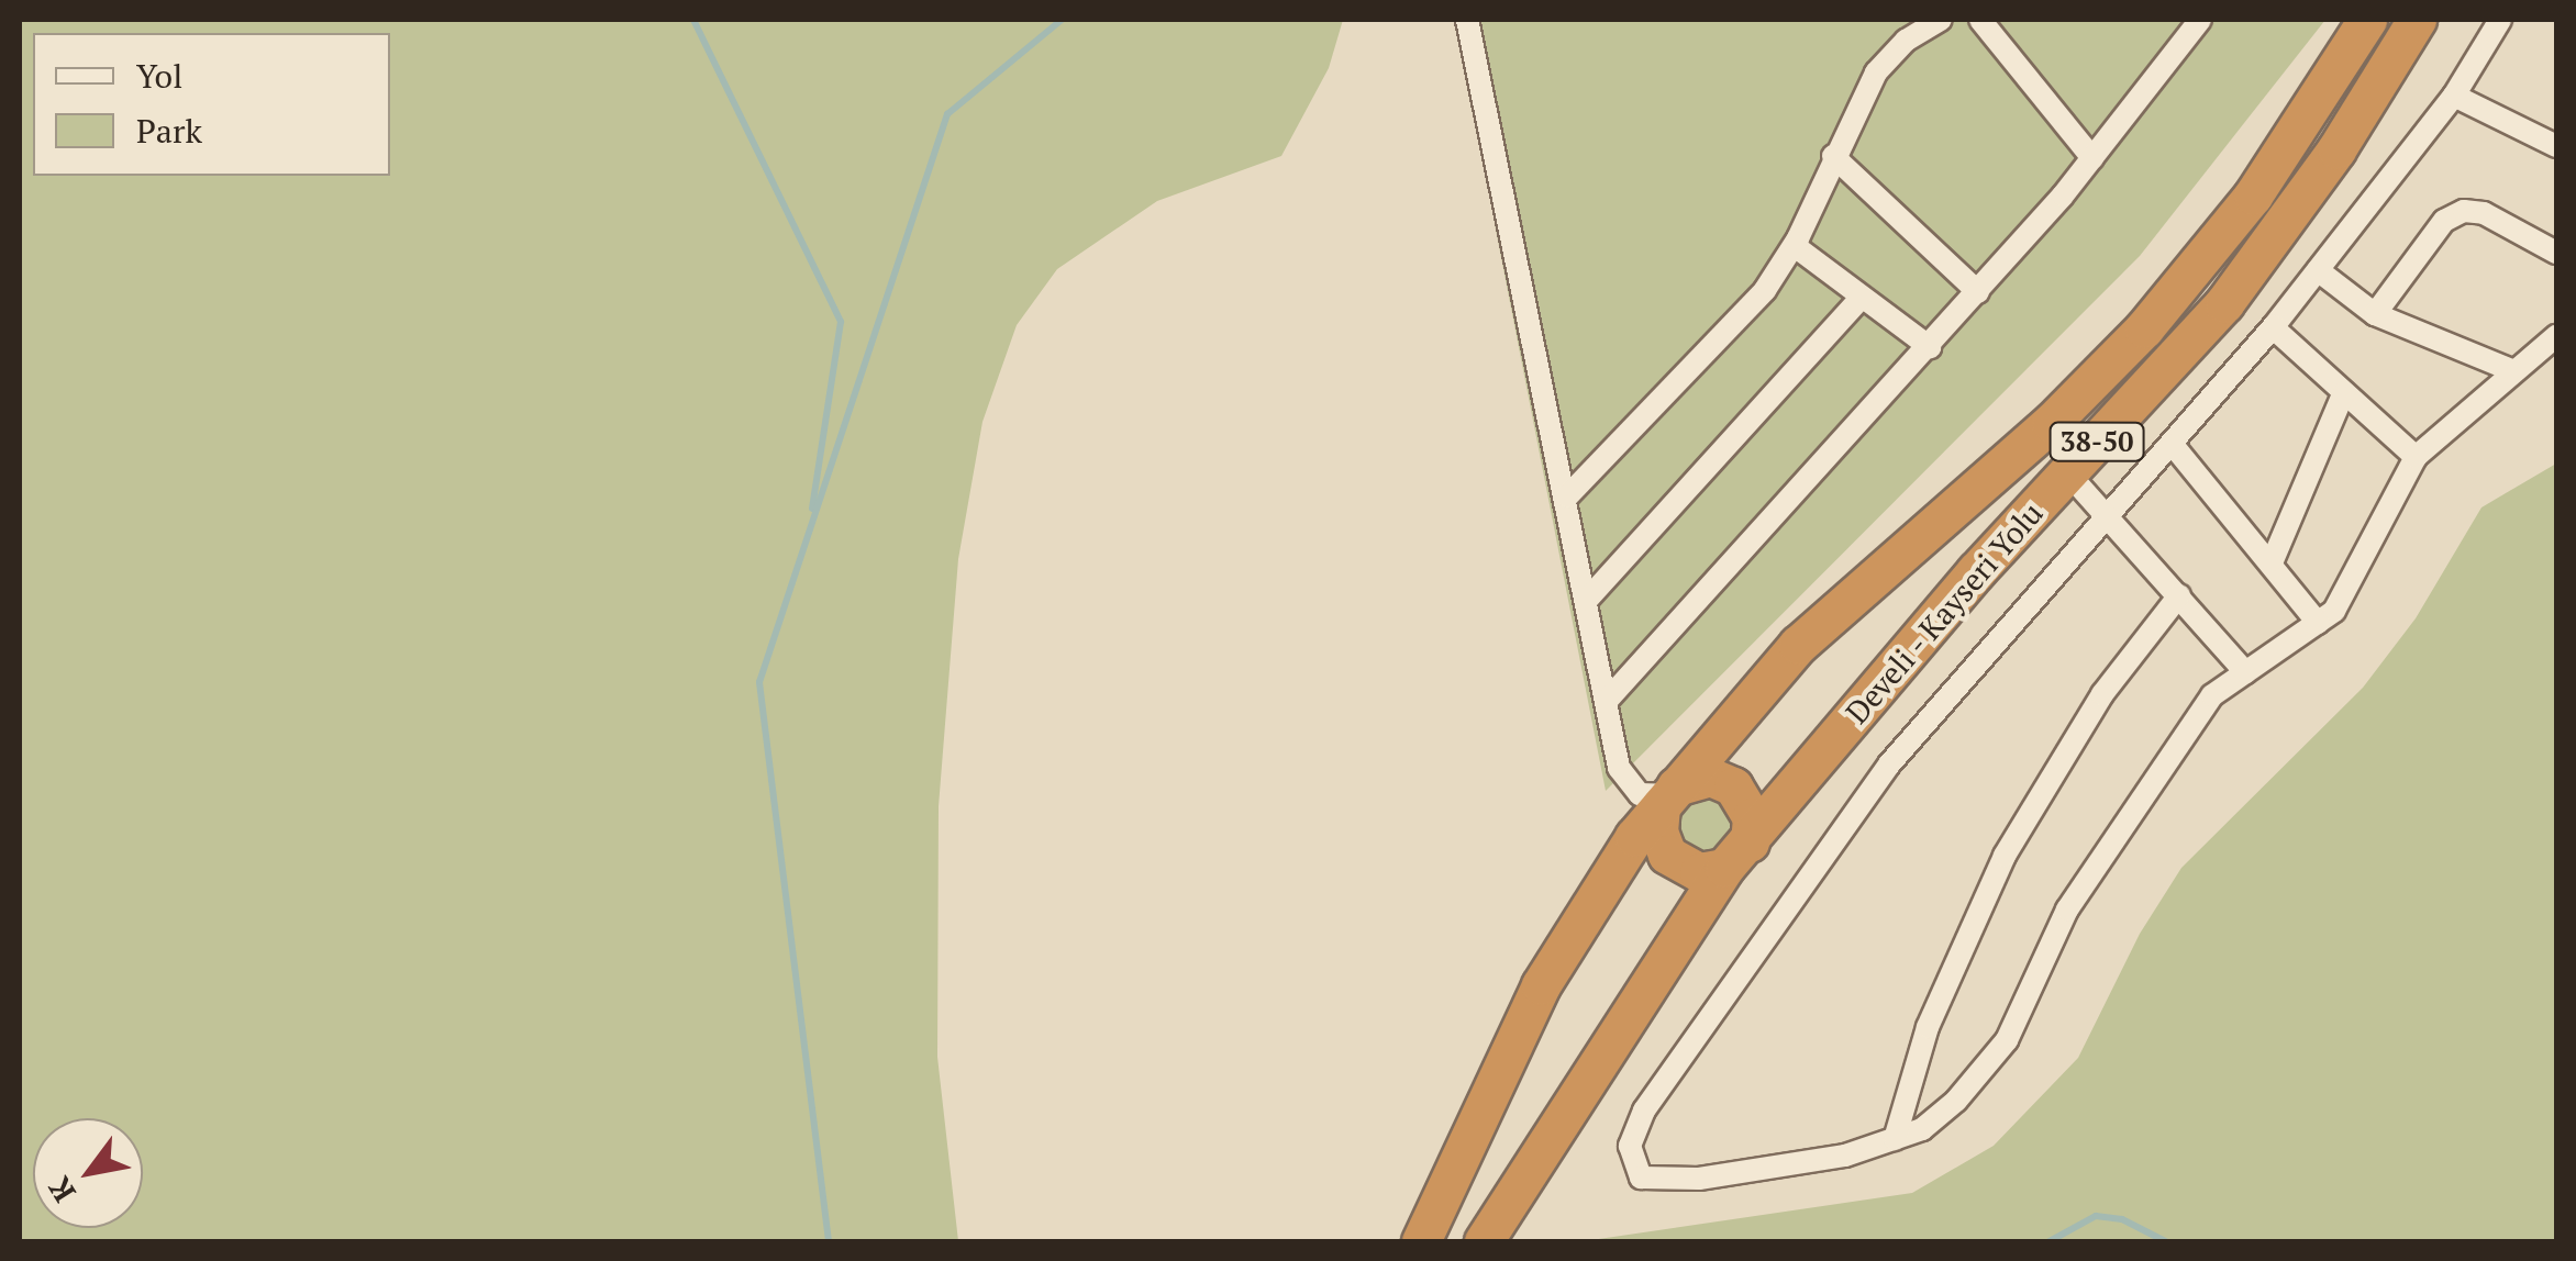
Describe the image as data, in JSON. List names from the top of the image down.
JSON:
{
  "streets": {
    "highway": ["38-50", "Develi - Kayseri Yolu"]
  },
  "legend": ["Yol", "Park"],
  "north": "bottom left"
}
